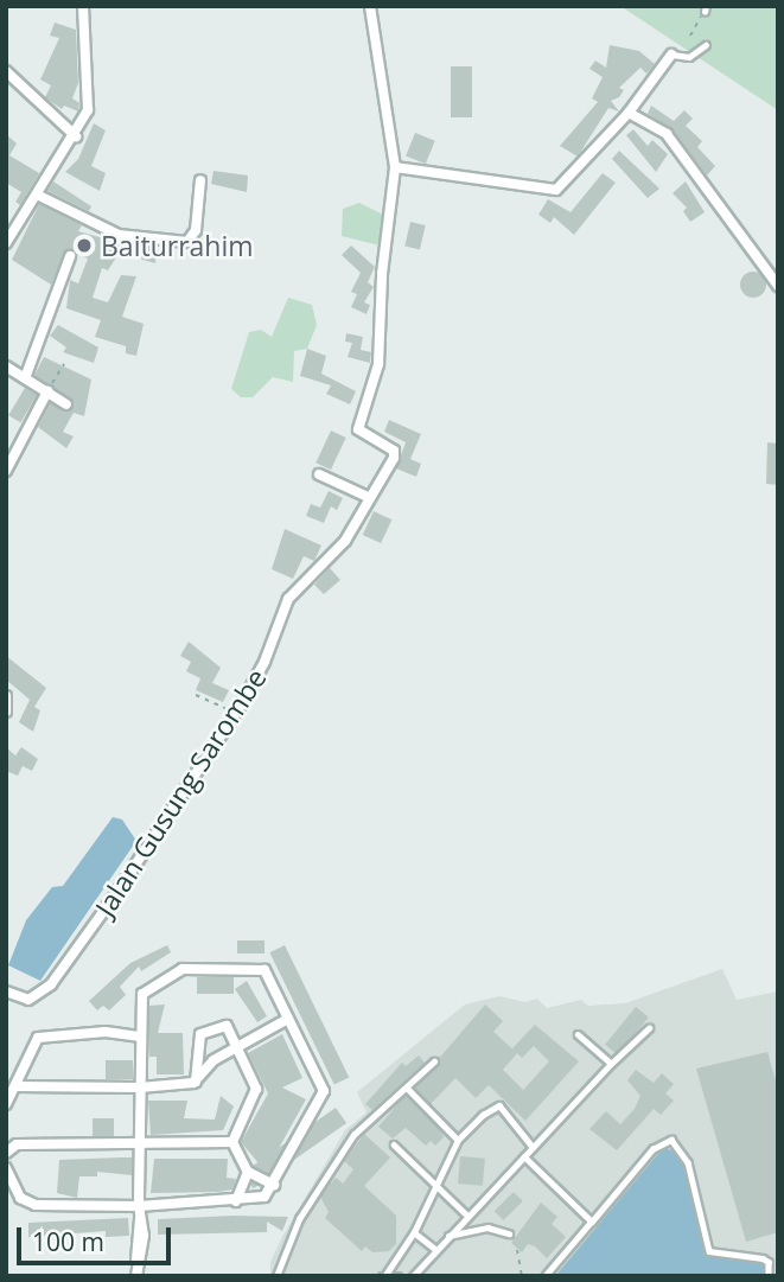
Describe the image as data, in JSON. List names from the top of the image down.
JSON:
{
  "streets": {
    "street": ["Jalan Gusung Sarombe"]
  },
  "places": ["Baiturrahim"],
  "scale_bar": "100 m"
}
